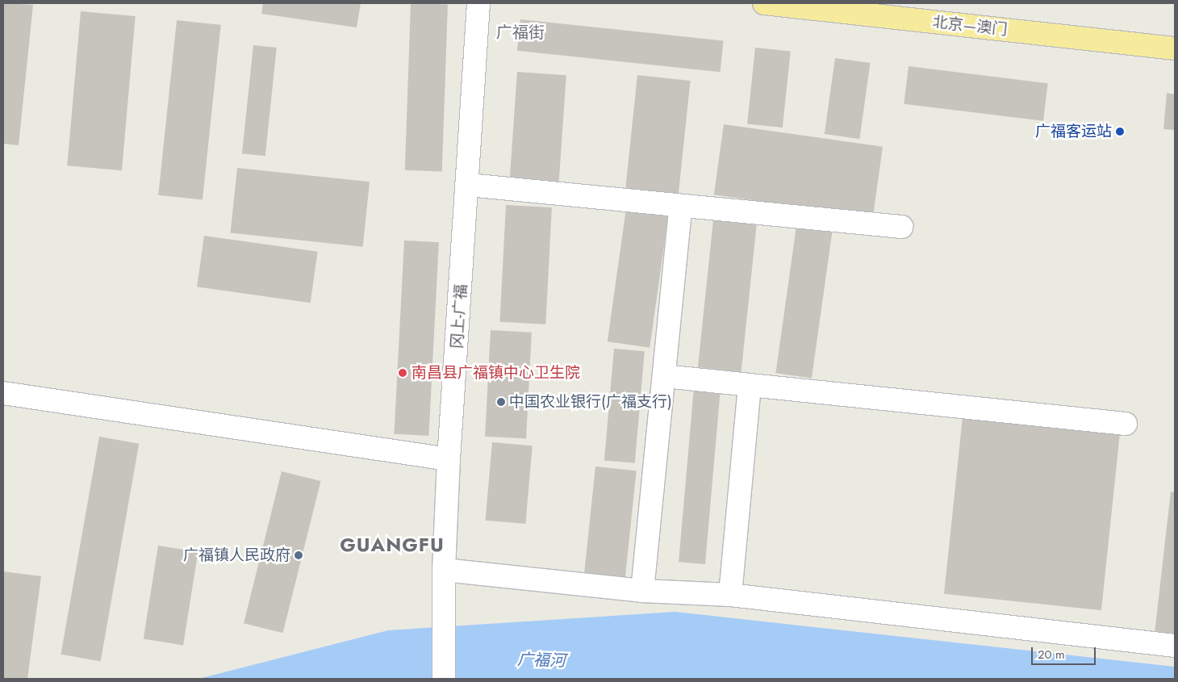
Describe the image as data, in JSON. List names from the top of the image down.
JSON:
{
  "streets": {
    "highway": ["北京—澳门"],
    "street": ["冈上-广福"]
  },
  "districts": ["广福街", "GUANGFU"],
  "water": ["广福河"],
  "places": [
    "广福客运站",
    "南昌县广福镇中心卫生院",
    "中国农业银行(广福支行)",
    "广福镇人民政府"
  ],
  "scale_bar": "20 m"
}
